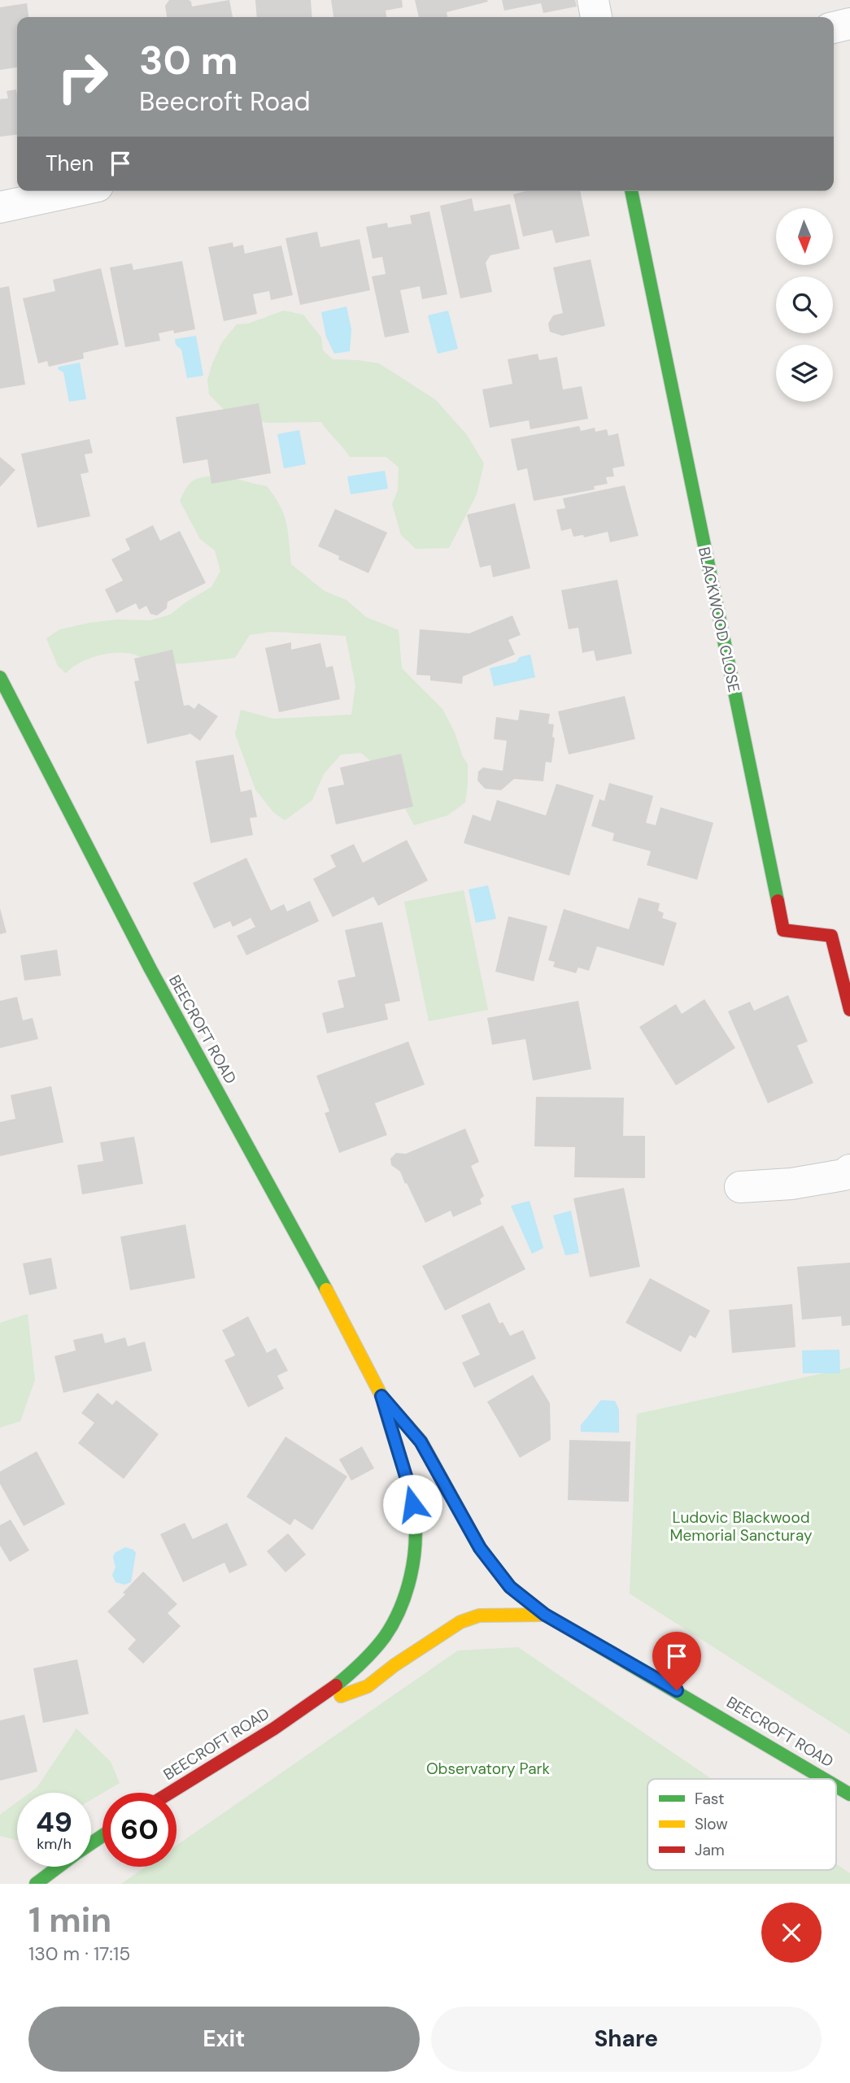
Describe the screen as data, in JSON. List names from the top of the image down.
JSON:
{
  "streets": {
    "main road": ["BLACKWOOD CLOSE", "BEECROFT ROAD"]
  },
  "parks": ["Ludovic Blackwood Memorial Sancturay", "Observatory Park"],
  "legend": ["Fast", "Slow", "Jam"],
  "north": "bottom",
  "page": {
    "turn": ["30 m", "Beecroft Road"],
    "then": "Then",
    "speed": "49 km/h",
    "limit": "60",
    "heading": ["1 min", "130 m · 17:15"],
    "buttons": ["Exit", "Share"]
  }
}
